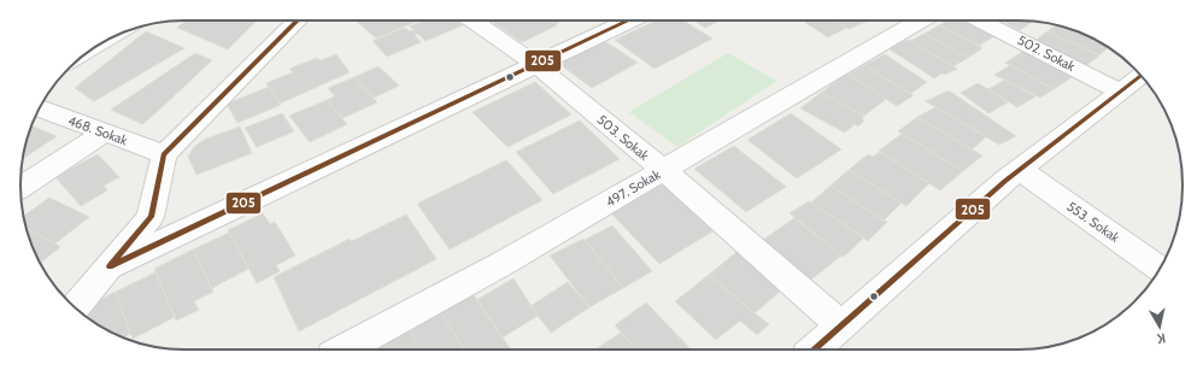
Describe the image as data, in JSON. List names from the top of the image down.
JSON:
{
  "streets": {
    "street": [
      "502. Sokak",
      "468. Sokak",
      "503. Sokak",
      "497. Sokak",
      "553. Sokak"
    ]
  },
  "crossings": [
    ["503. Sokak", "497. Sokak"]
  ],
  "lines": ["transit line 205"],
  "north": "bottom"
}
